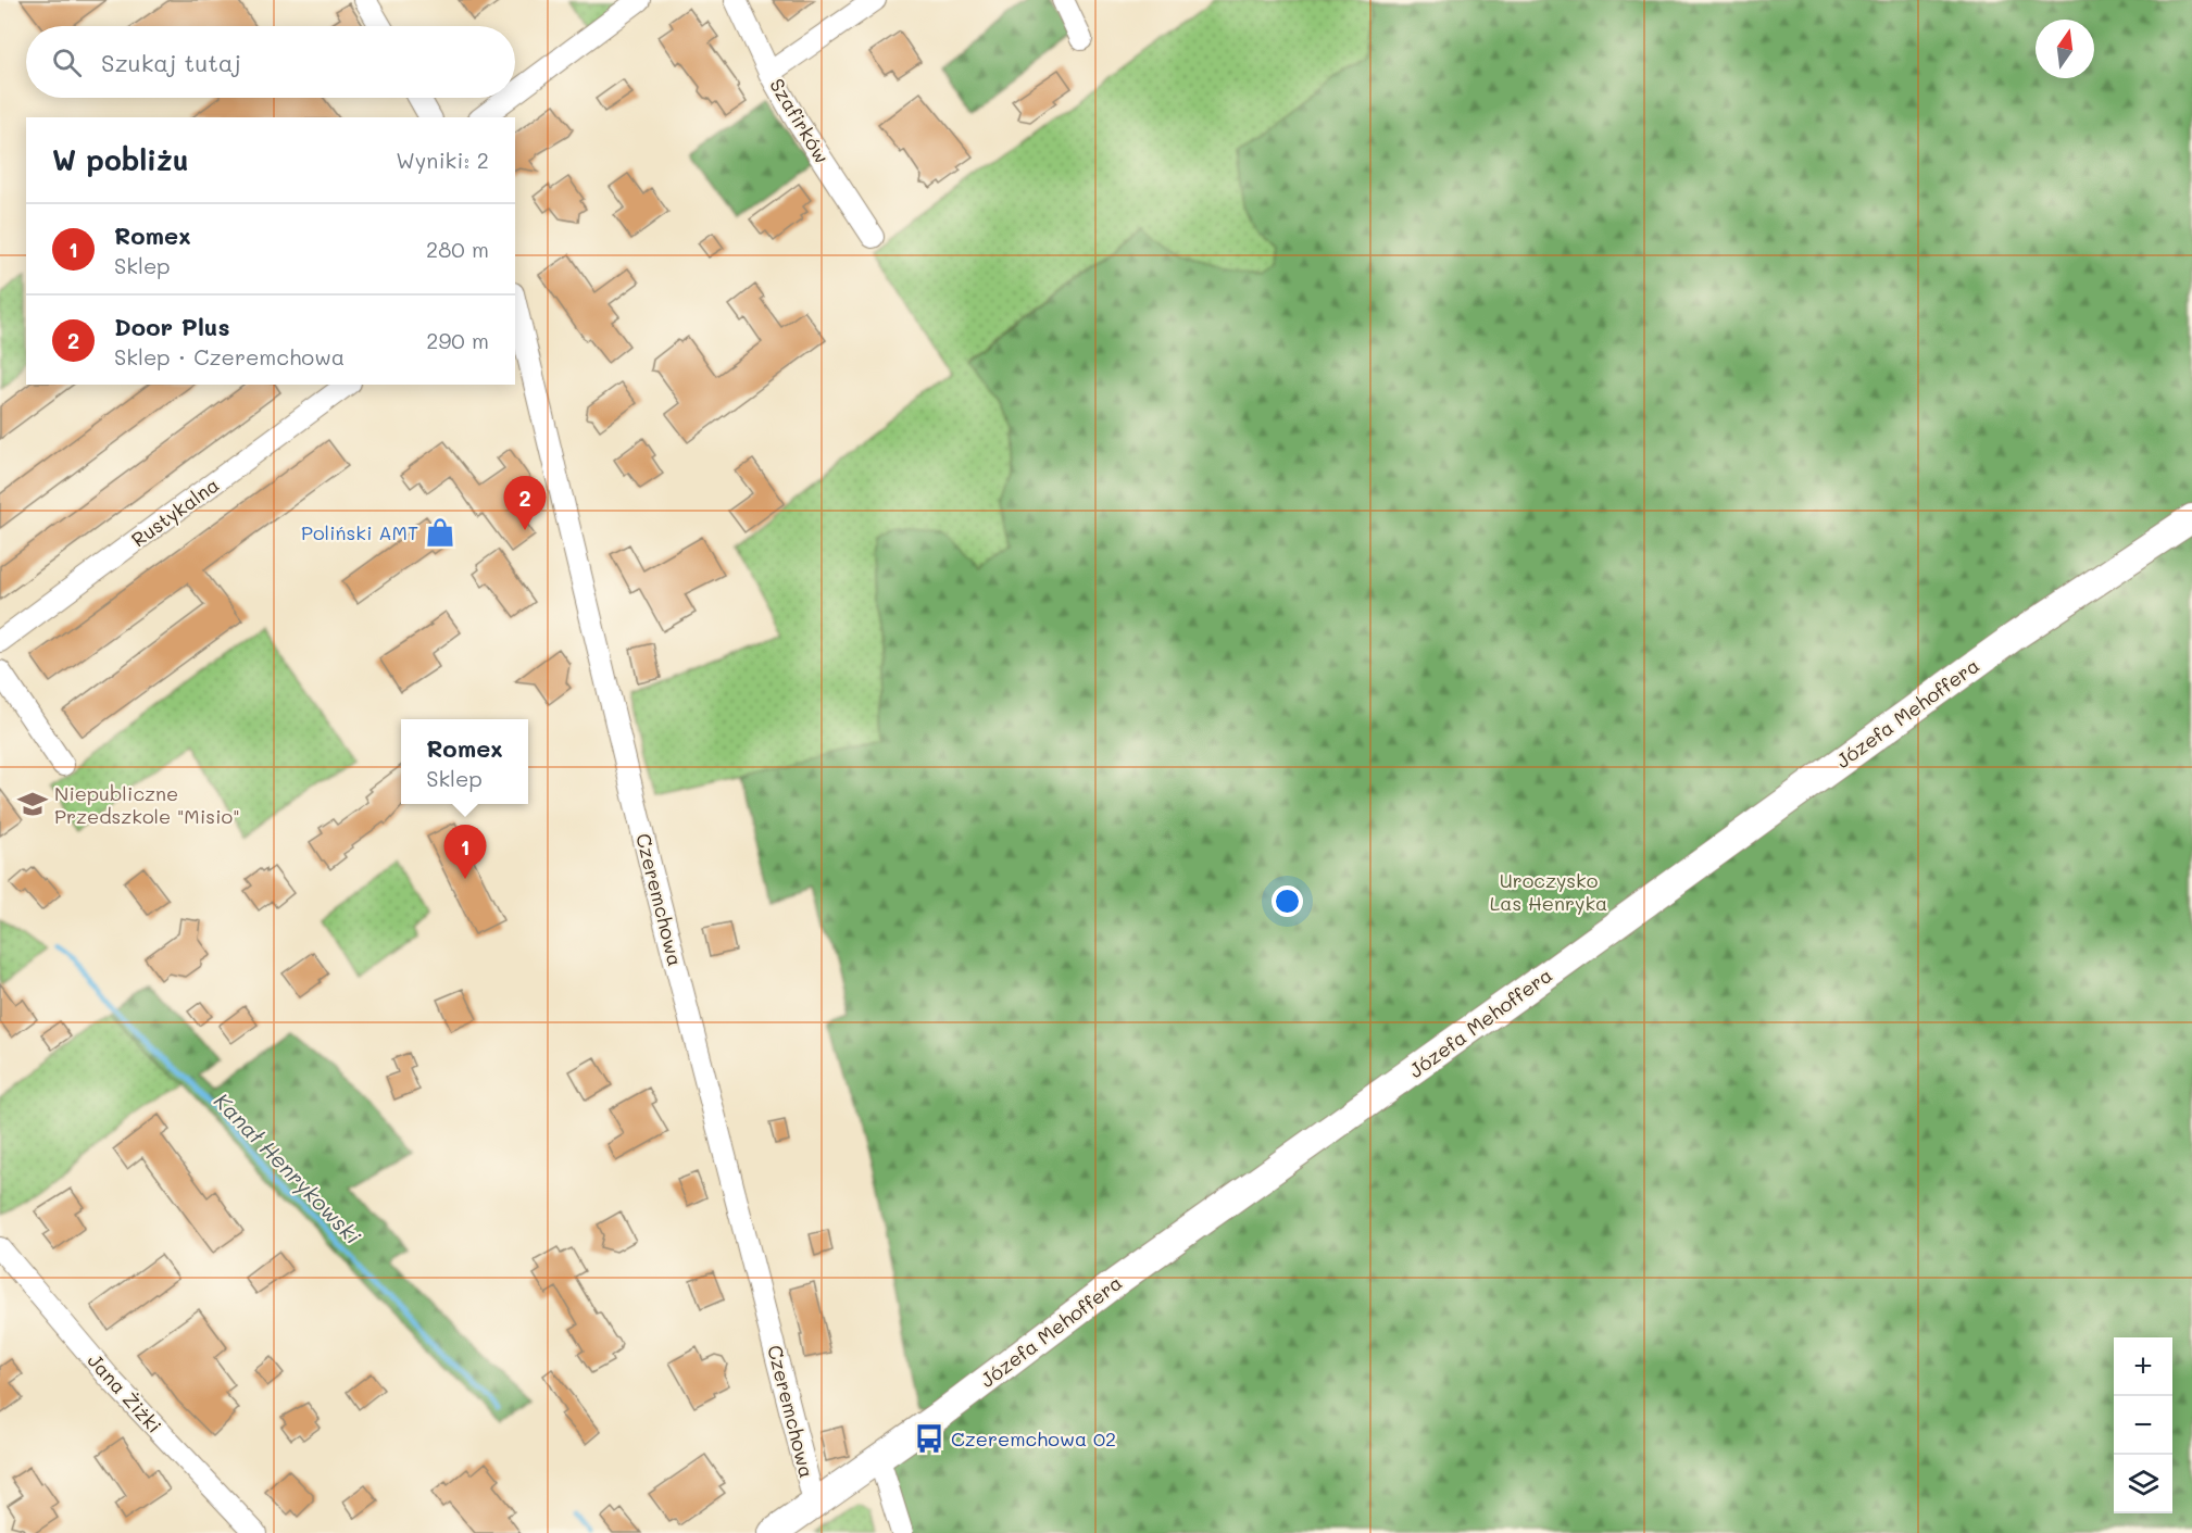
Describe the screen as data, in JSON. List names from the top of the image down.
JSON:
{
  "streets": {
    "street": [
      "Szafirków",
      "Rustykalna",
      "Józefa Mehoffera",
      "Czeremchowa",
      "Jana Żiżki"
    ]
  },
  "crossings": [
    ["Józefa Mehoffera", "Czeremchowa"]
  ],
  "water": ["Kanał Henrykowski"],
  "parks": ["Uroczysko Las Henryka"],
  "places": {
    "shop": ["Poliński AMT"],
    "school or university": ["Niepubliczne Przedszkole \"Misio\""],
    "bus stop": ["Czeremchowa 02"]
  },
  "north": "top",
  "page": {
    "search": "Szukaj tutaj",
    "heading": ["W pobliżu", "Wyniki: 2"],
    "list": [
      {
        "mark": "1",
        "name": "Romex",
        "note": "Sklep",
        "value": "280 m"
      },
      {
        "mark": "2",
        "name": "Door Plus",
        "note": "Sklep · Czeremchowa",
        "value": "290 m"
      }
    ],
    "pins": ["2", "1"],
    "popup": ["Romex", "Sklep"],
    "map_buttons": ["+", "−"]
  }
}
